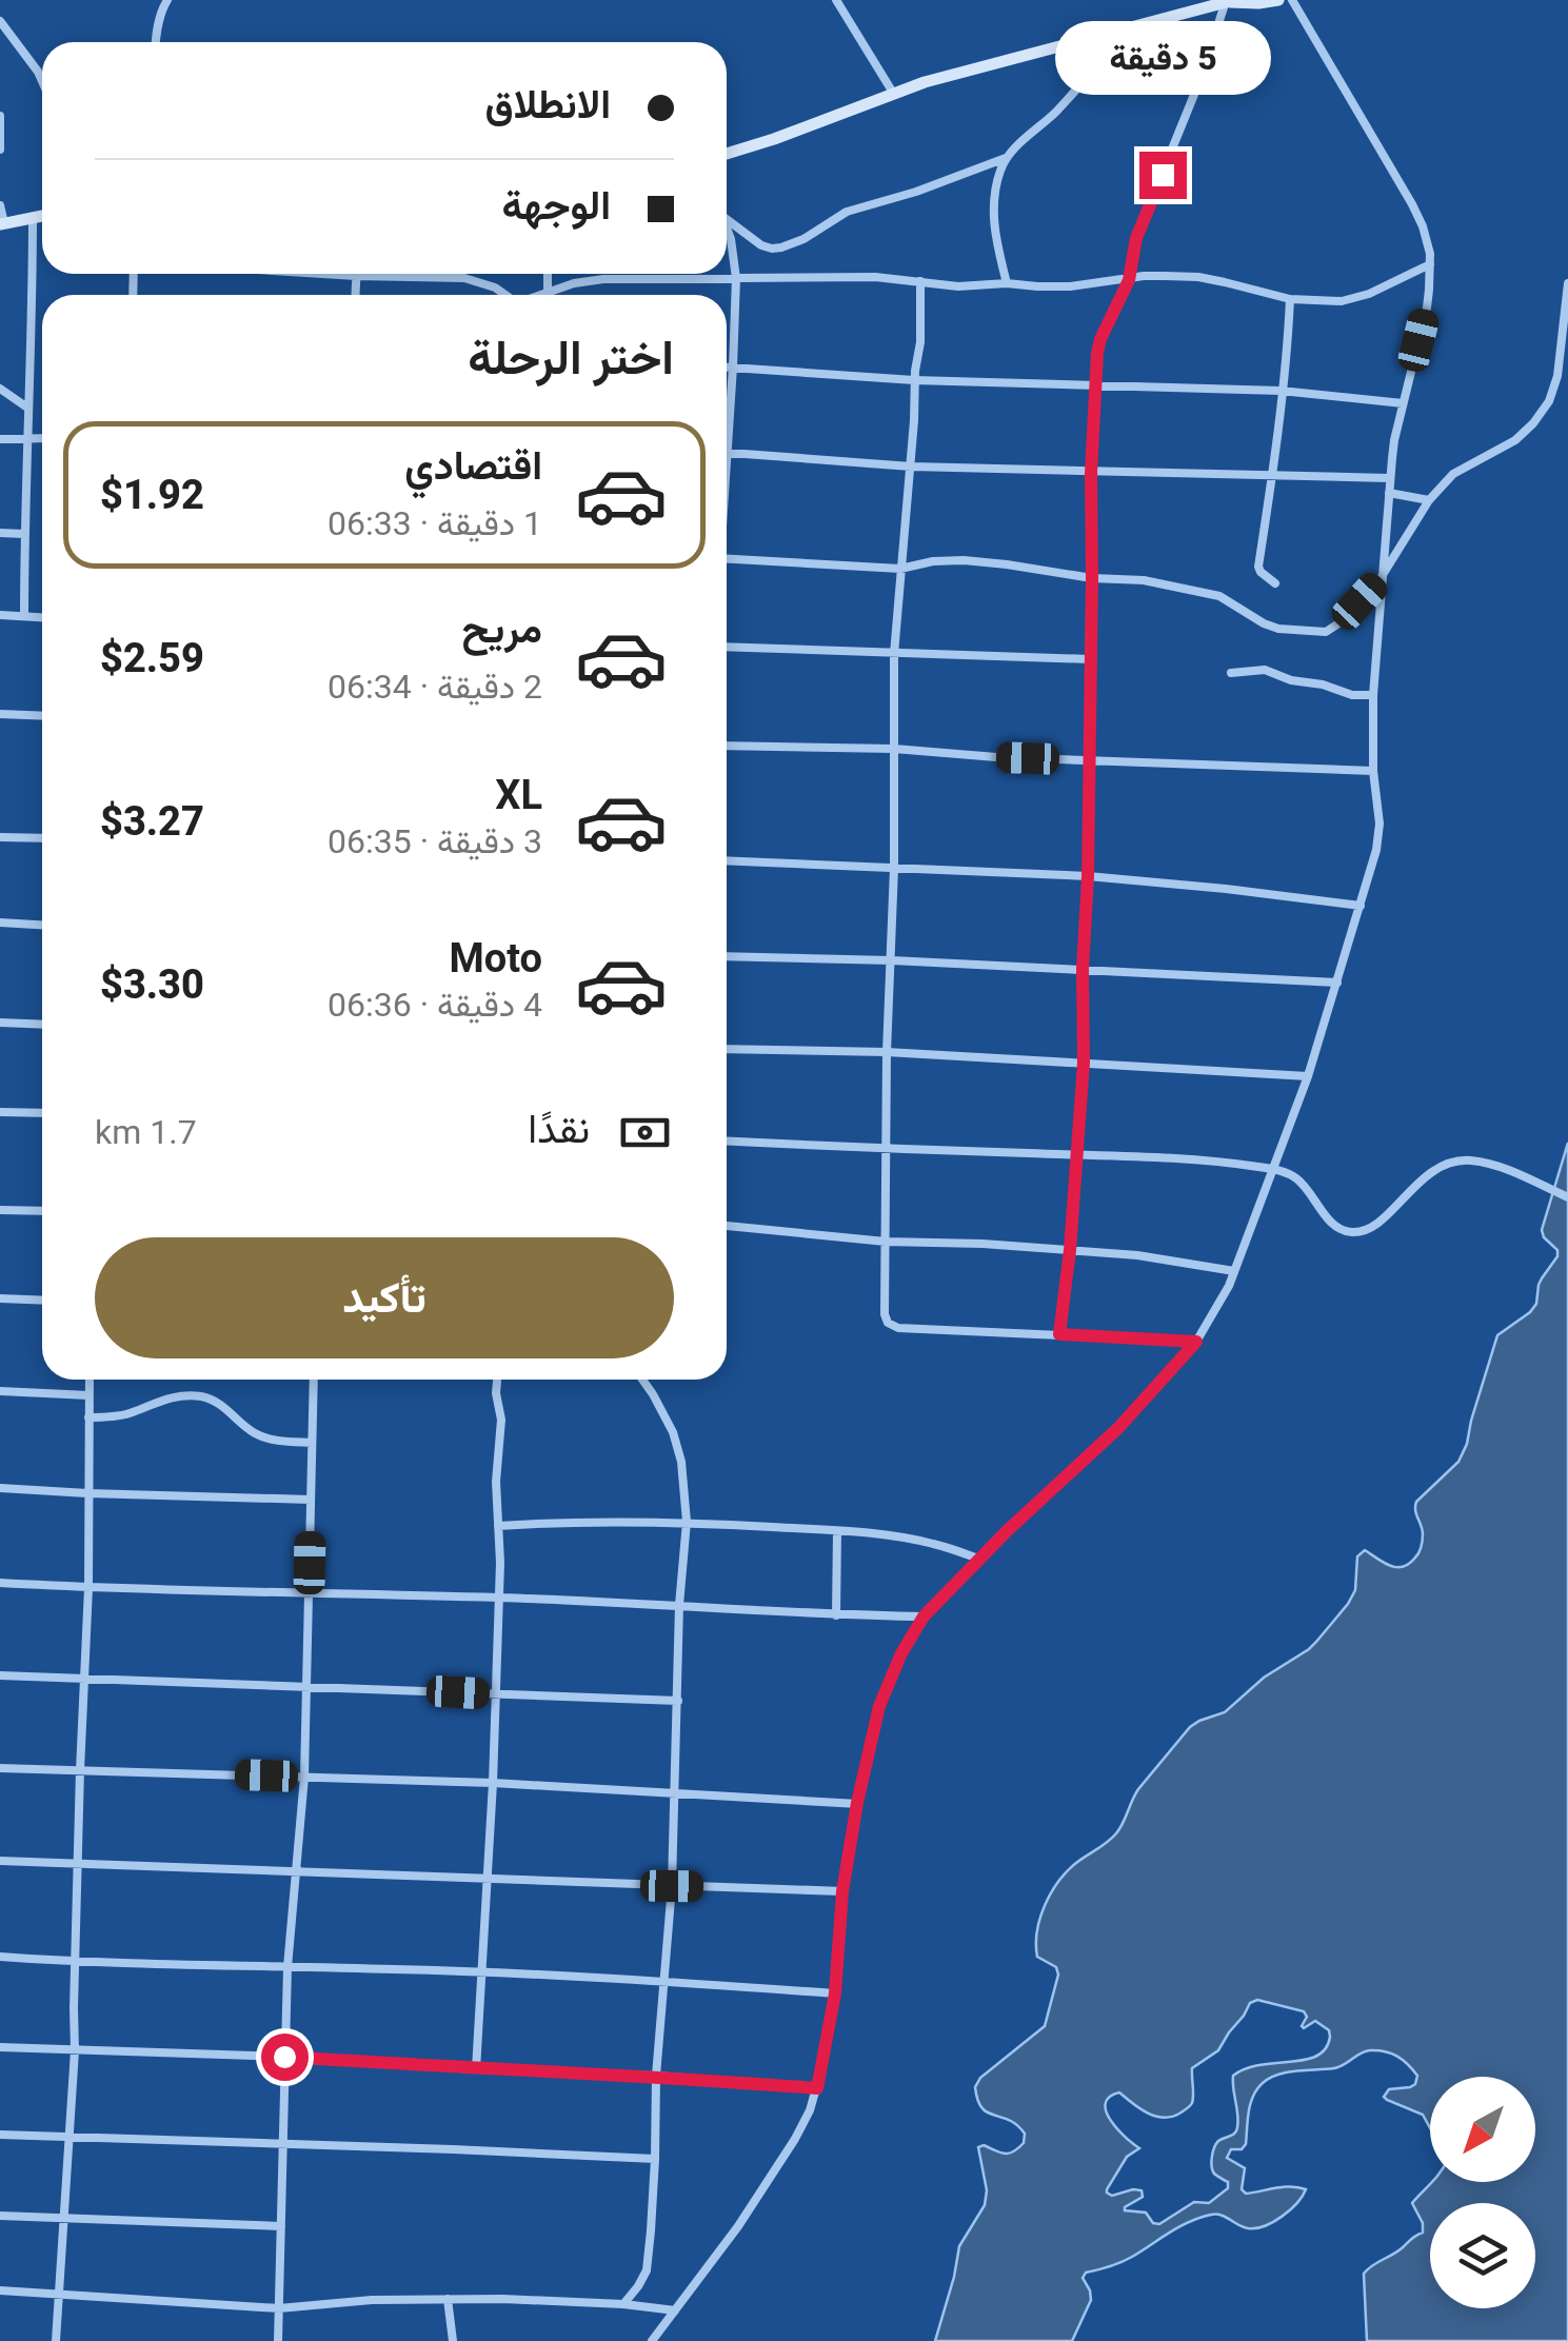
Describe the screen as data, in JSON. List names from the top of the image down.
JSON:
{
  "north": "bottom left",
  "page": {
    "bubble": "5 دقيقة",
    "banner": ["الانطلاق", "الوجهة"],
    "heading": "اختر الرحلة",
    "list": [
      {
        "name": "اقتصادي",
        "note": "1 دقيقة · 06:33",
        "value": "$1.92"
      },
      {
        "name": "مريح",
        "note": "2 دقيقة · 06:34",
        "value": "$2.59"
      },
      {
        "name": "XL",
        "note": "3 دقيقة · 06:35",
        "value": "$3.27"
      },
      {
        "name": "Moto",
        "note": "4 دقيقة · 06:36",
        "value": "$3.30"
      }
    ],
    "pay": ["نقدًا", "1.7 km"],
    "buttons": "تأكيد"
  }
}
